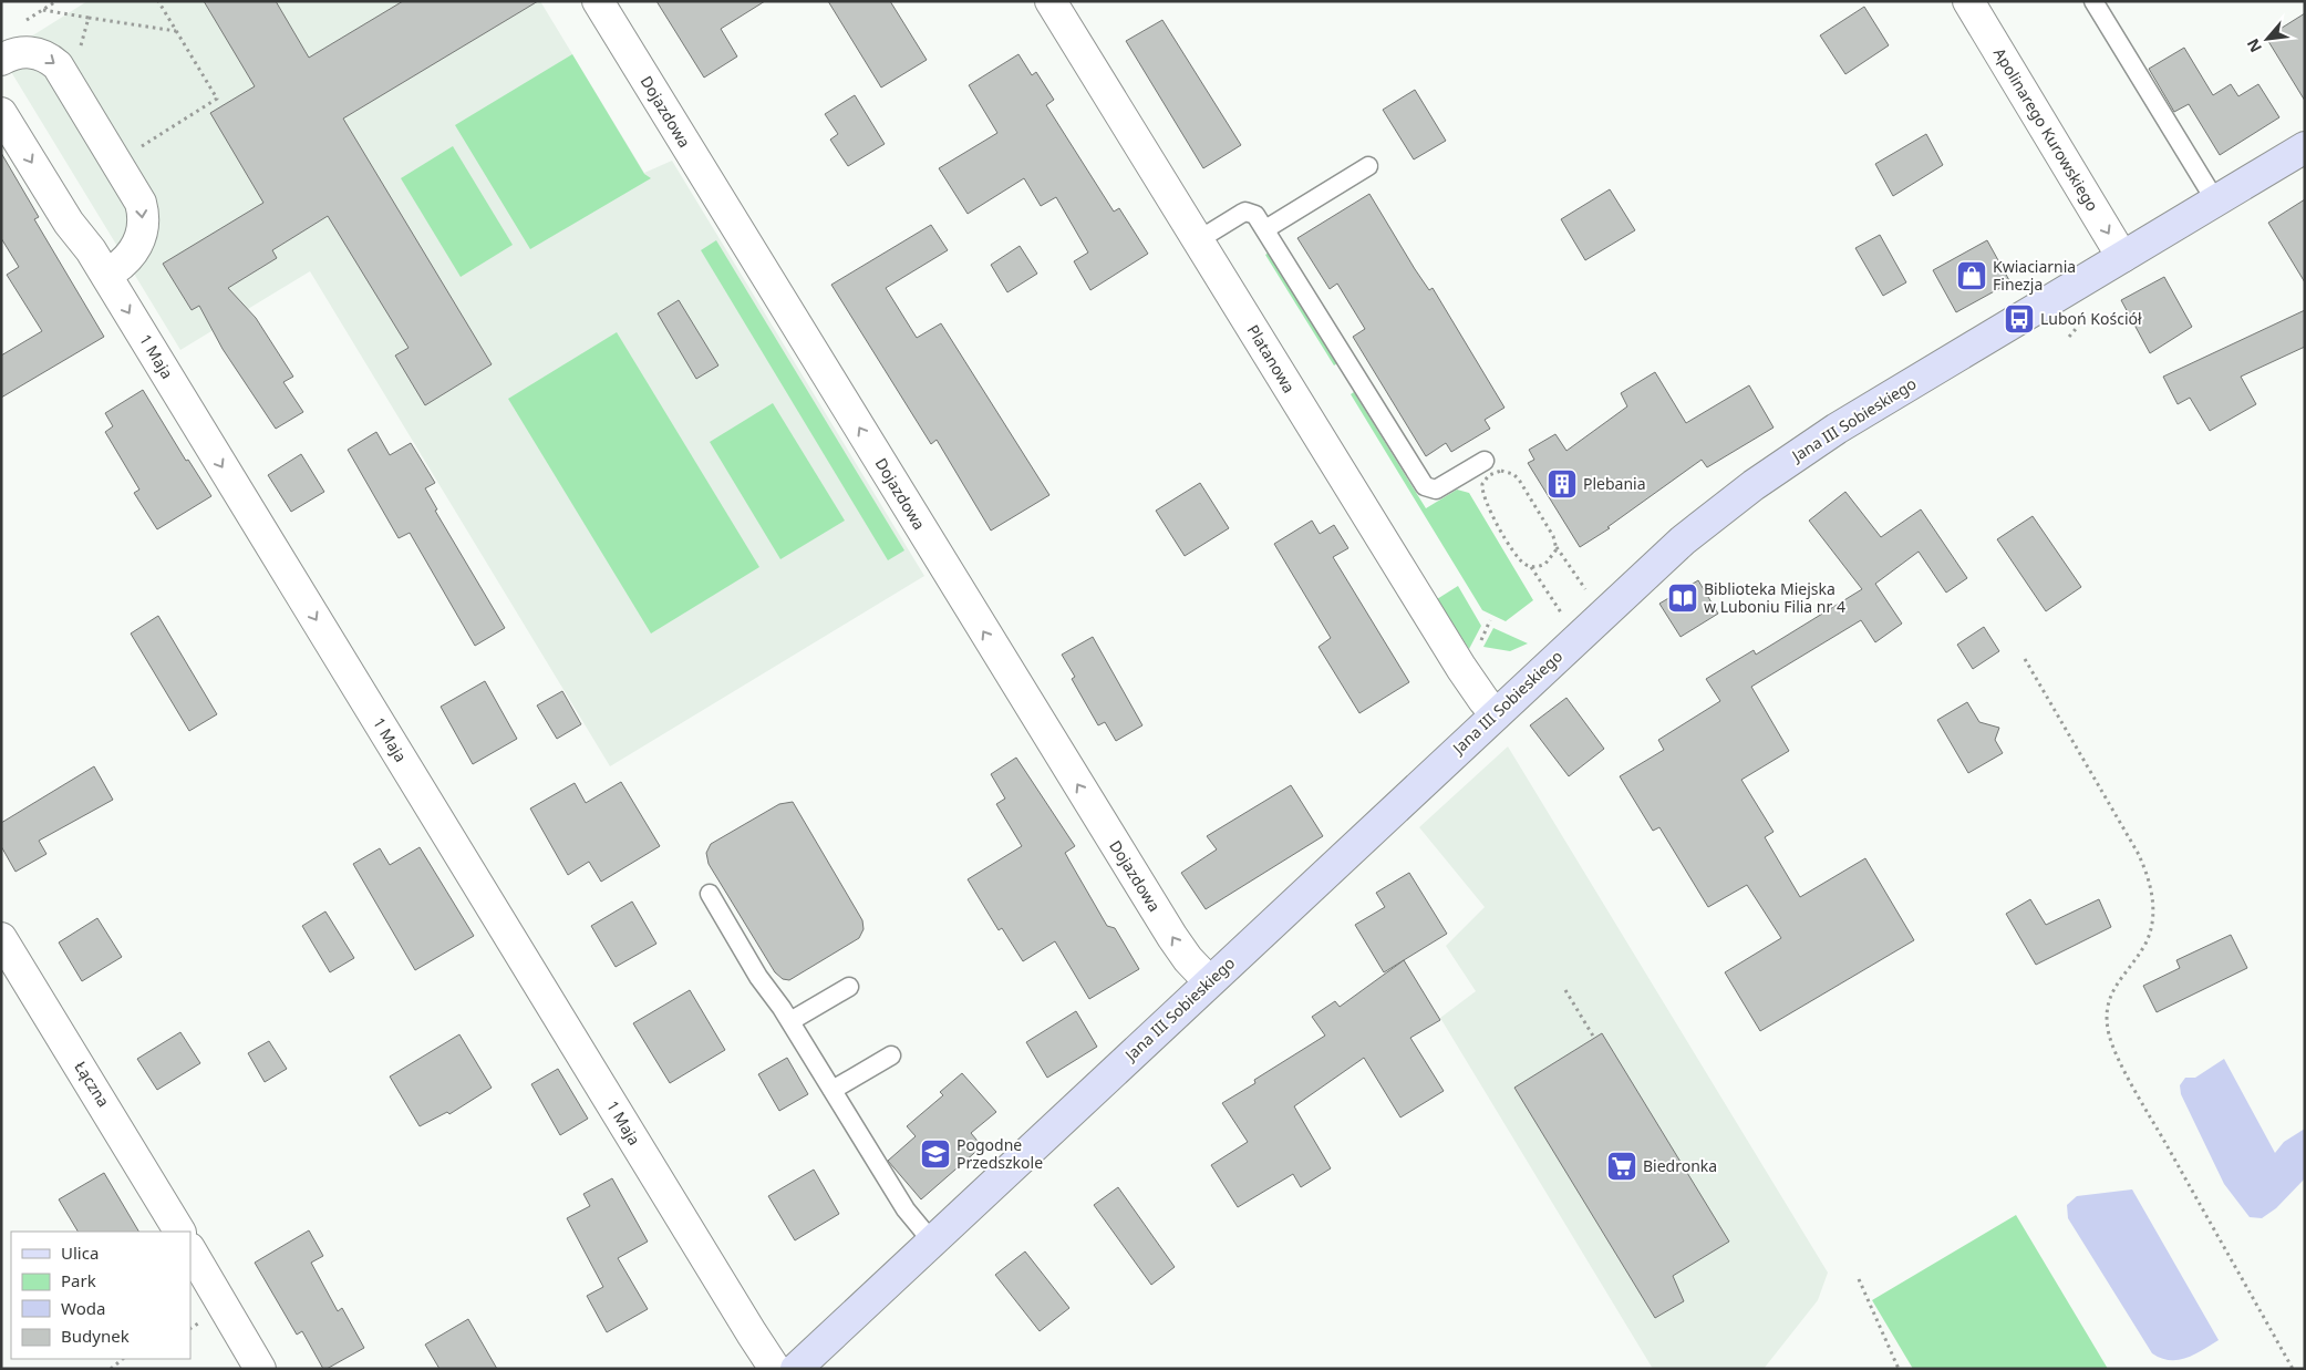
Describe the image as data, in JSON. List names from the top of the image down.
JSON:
{
  "streets": {
    "street": [
      "Dojazdowa",
      "Apolinarego Kurowskiego",
      "1 Maja",
      "Platanowa",
      "Jana III Sobieskiego",
      "Łączna"
    ]
  },
  "crossings": [
    ["Dojazdowa", "Jana III Sobieskiego"],
    ["Apolinarego Kurowskiego", "Jana III Sobieskiego"],
    ["Platanowa", "Jana III Sobieskiego"]
  ],
  "one_way": ["Dojazdowa", "Apolinarego Kurowskiego", "1 Maja"],
  "places": {
    "shop": ["Kwiaciarnia Finezja"],
    "bus stop": ["Luboń Kościół"],
    "building": ["Plebania"],
    "library": ["Biblioteka Miejska w Luboniu Filia nr 4"],
    "school or university": ["Pogodne Przedszkole"],
    "supermarket": ["Biedronka"]
  },
  "legend": [
    "Ulica",
    "Park",
    "Woda",
    "Budynek"
  ],
  "north": "bottom left"
}
